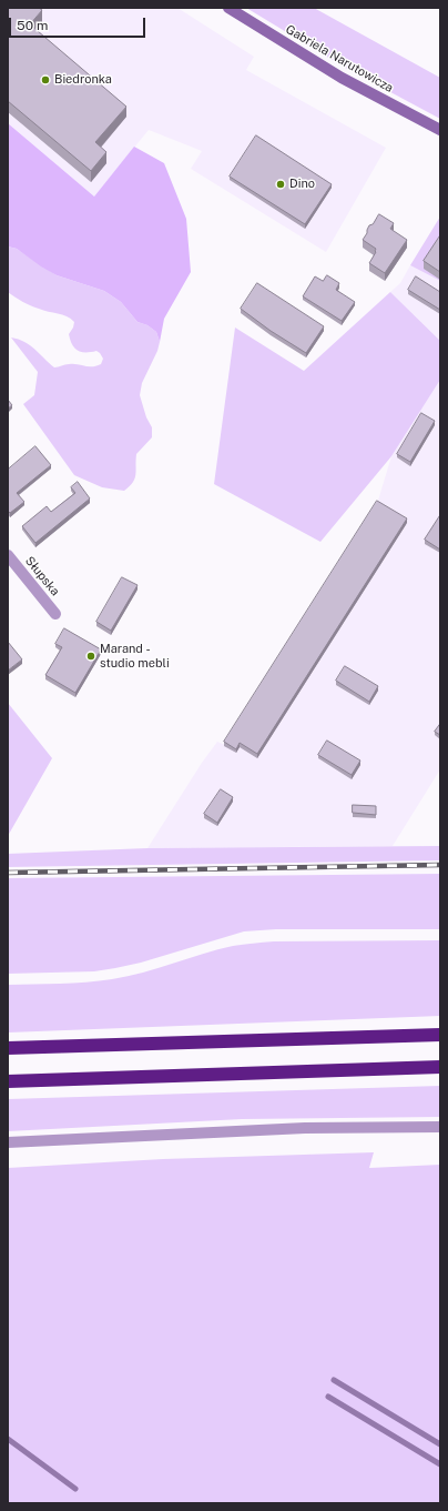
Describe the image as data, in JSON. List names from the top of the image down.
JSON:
{
  "streets": {
    "main road": ["Gabriela Narutowicza"],
    "street": ["Słupska"]
  },
  "places": ["Biedronka", "Dino", "Marand - studio mebli"],
  "scale_bar": "50 m"
}
